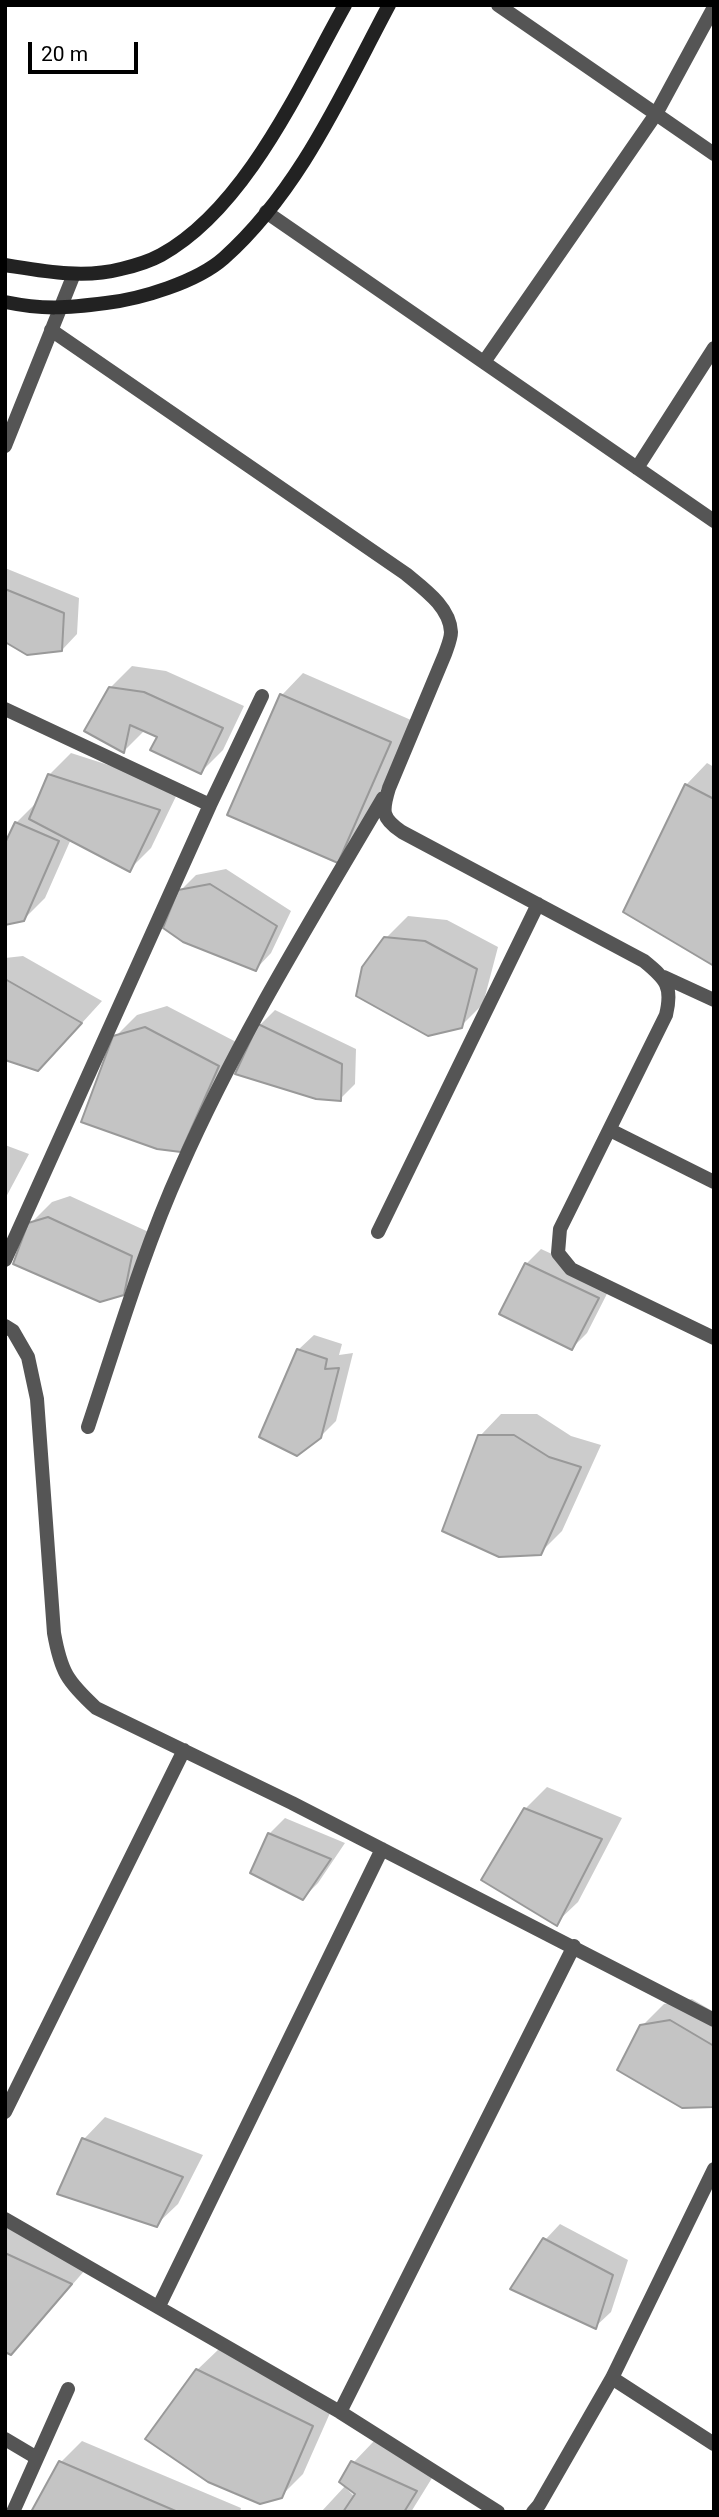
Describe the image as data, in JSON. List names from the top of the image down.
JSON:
{
  "scale_bar": "20 m"
}
